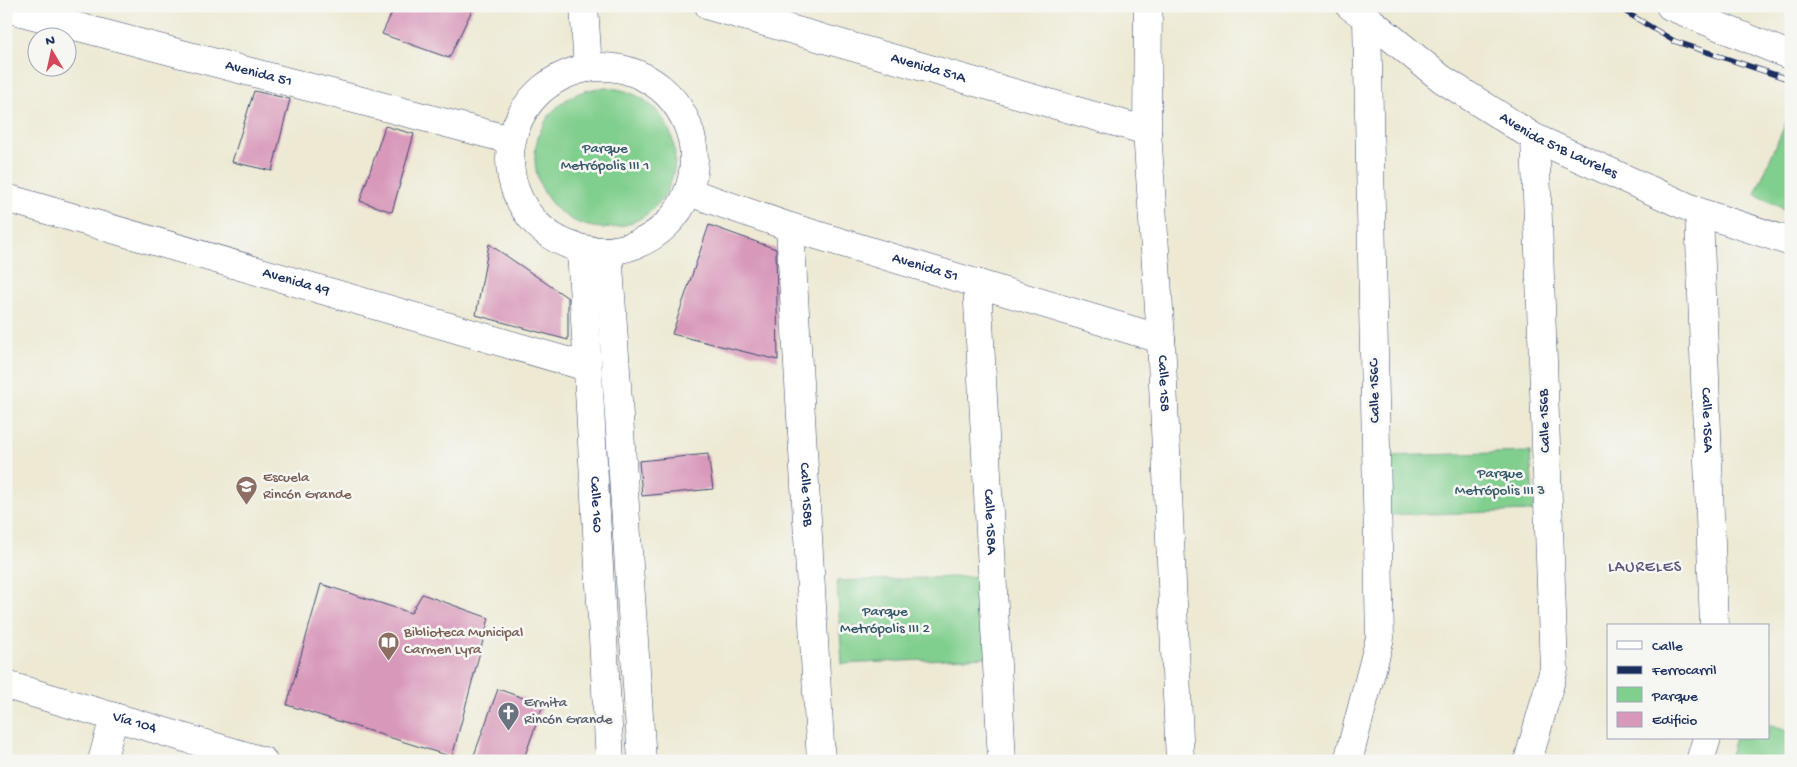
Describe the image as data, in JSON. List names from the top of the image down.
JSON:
{
  "streets": {
    "street": [
      "Avenida 51A",
      "Avenida 51",
      "Avenida 51B Laureles",
      "Avenida 49",
      "Calle 158",
      "Calle 156C",
      "Calle 156A",
      "Calle 156B",
      "Calle 158B",
      "Calle 160",
      "Calle 158A",
      "Vía 104"
    ]
  },
  "crossings": [
    ["Avenida 51A", "Calle 158"],
    ["Avenida 51", "Calle 158"],
    ["Avenida 51", "Calle 158B"],
    ["Avenida 51", "Calle 158A"],
    ["Avenida 51B Laureles", "Calle 156C"],
    ["Avenida 51B Laureles", "Calle 156A"],
    ["Avenida 51B Laureles", "Calle 156B"],
    ["Avenida 49", "Calle 160"]
  ],
  "districts": ["LAURELES"],
  "parks": ["Parque Metrópolis III 1", "Parque Metrópolis III 3", "Parque Metrópolis III 2"],
  "places": {
    "school or university": ["Escuela Rincón Grande"],
    "library": ["Biblioteca Municipal Carmen Lyra"],
    "church": ["Ermita Rincón Grande"]
  },
  "legend": [
    "Calle",
    "Ferrocarril",
    "Parque",
    "Edificio"
  ],
  "north": "top"
}
